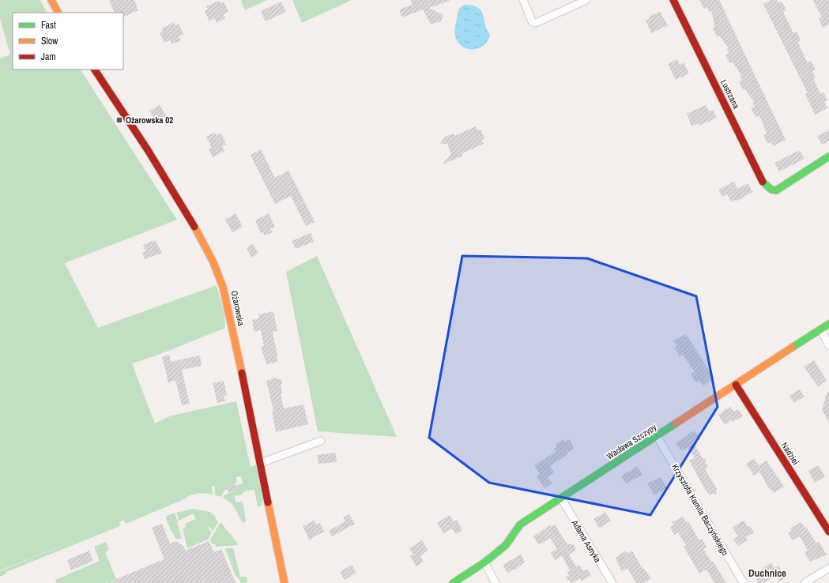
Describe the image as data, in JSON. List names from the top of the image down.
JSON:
{
  "streets": {
    "street": [
      "Lustrzana",
      "Ożarowska",
      "Wacława Szczypy",
      "Nadziei",
      "Krzysztofa Kamila Baczyńskiego",
      "Adama Asnyka"
    ]
  },
  "crossings": [
    ["Wacława Szczypy", "Nadziei"],
    ["Wacława Szczypy", "Krzysztofa Kamila Baczyńskiego"],
    ["Wacława Szczypy", "Adama Asnyka"]
  ],
  "districts": ["Duchnice"],
  "places": {
    "transit": ["Ożarowska 02"]
  },
  "legend": ["Fast", "Slow", "Jam"]
}
